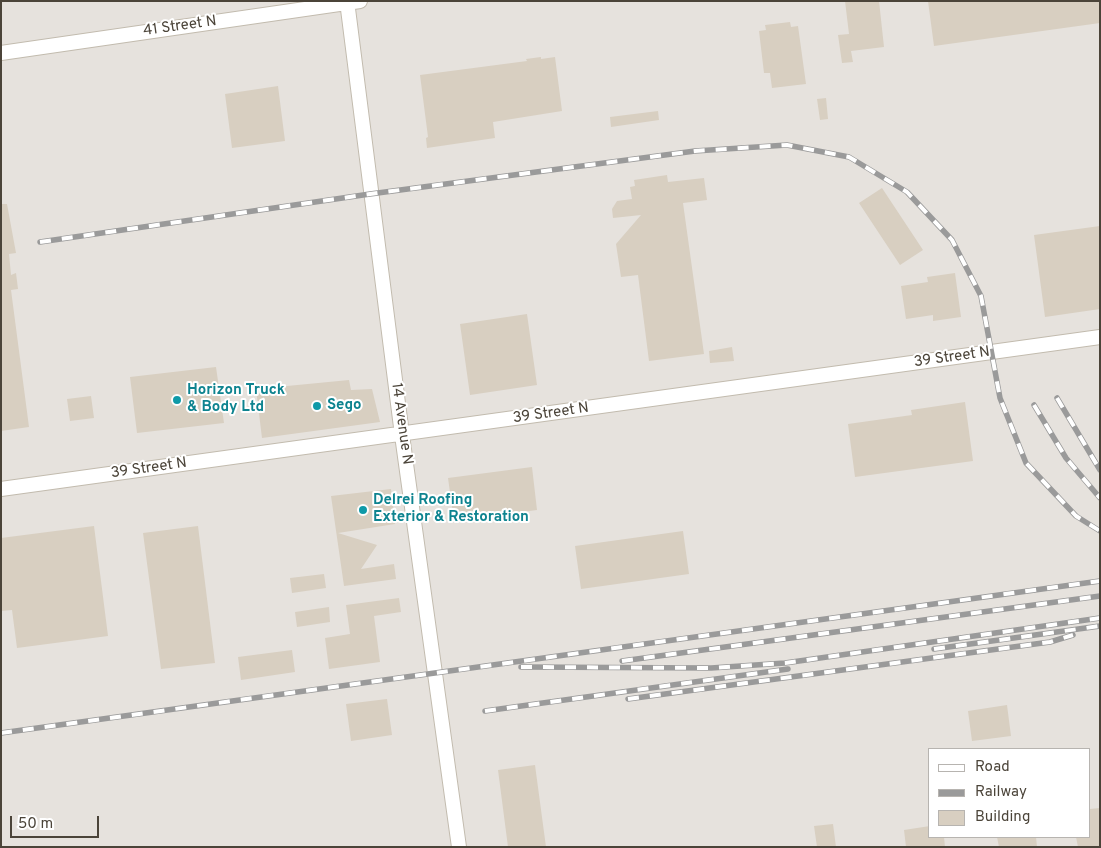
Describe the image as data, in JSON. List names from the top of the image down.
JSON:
{
  "streets": {
    "street": ["41 Street N", "39 Street N", "14 Avenue N"]
  },
  "crossings": [
    ["41 Street N", "14 Avenue N"],
    ["39 Street N", "14 Avenue N"]
  ],
  "places": ["Horizon Truck & Body Ltd", "Sego", "Delrei Roofing Exterior & Restoration"],
  "legend": ["Road", "Railway", "Building"],
  "scale_bar": "50 m"
}
